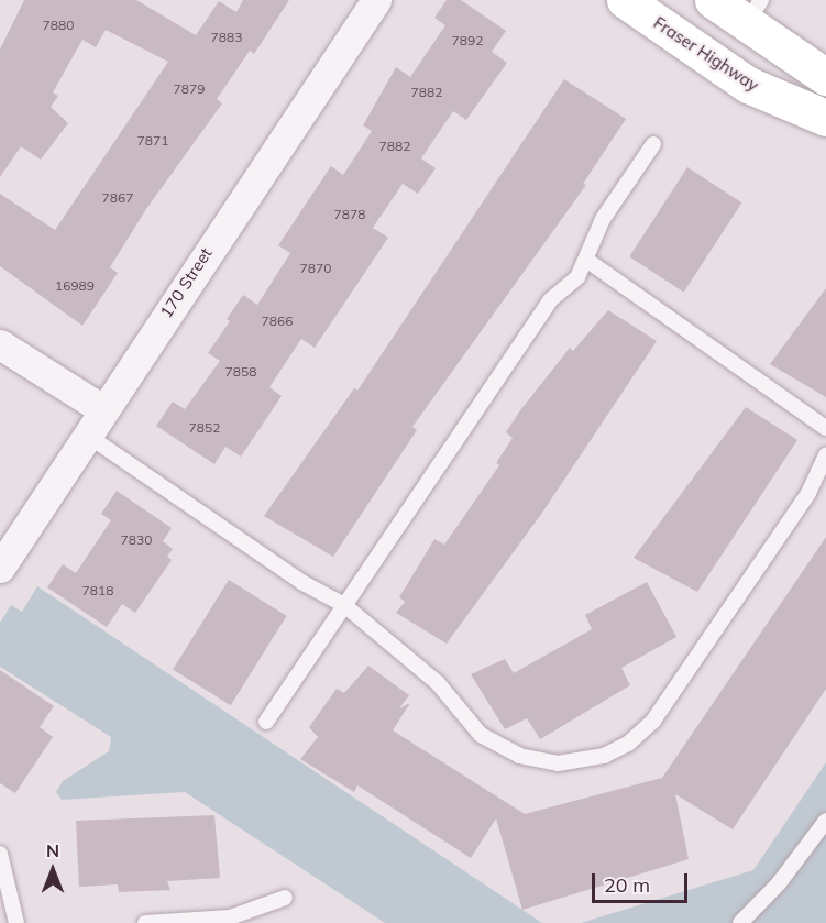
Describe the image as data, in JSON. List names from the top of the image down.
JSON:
{
  "streets": {
    "main road": ["Fraser Highway"],
    "street": ["170 Street"]
  },
  "house_numbers": [
    "7880",
    "7883",
    "7892",
    "7879",
    "7882",
    "7871",
    "7882",
    "7867",
    "7878",
    "7870",
    "16989",
    "7866",
    "7858",
    "7852",
    "7830",
    "7818"
  ],
  "scale_bar": "20 m",
  "north": "top"
}
